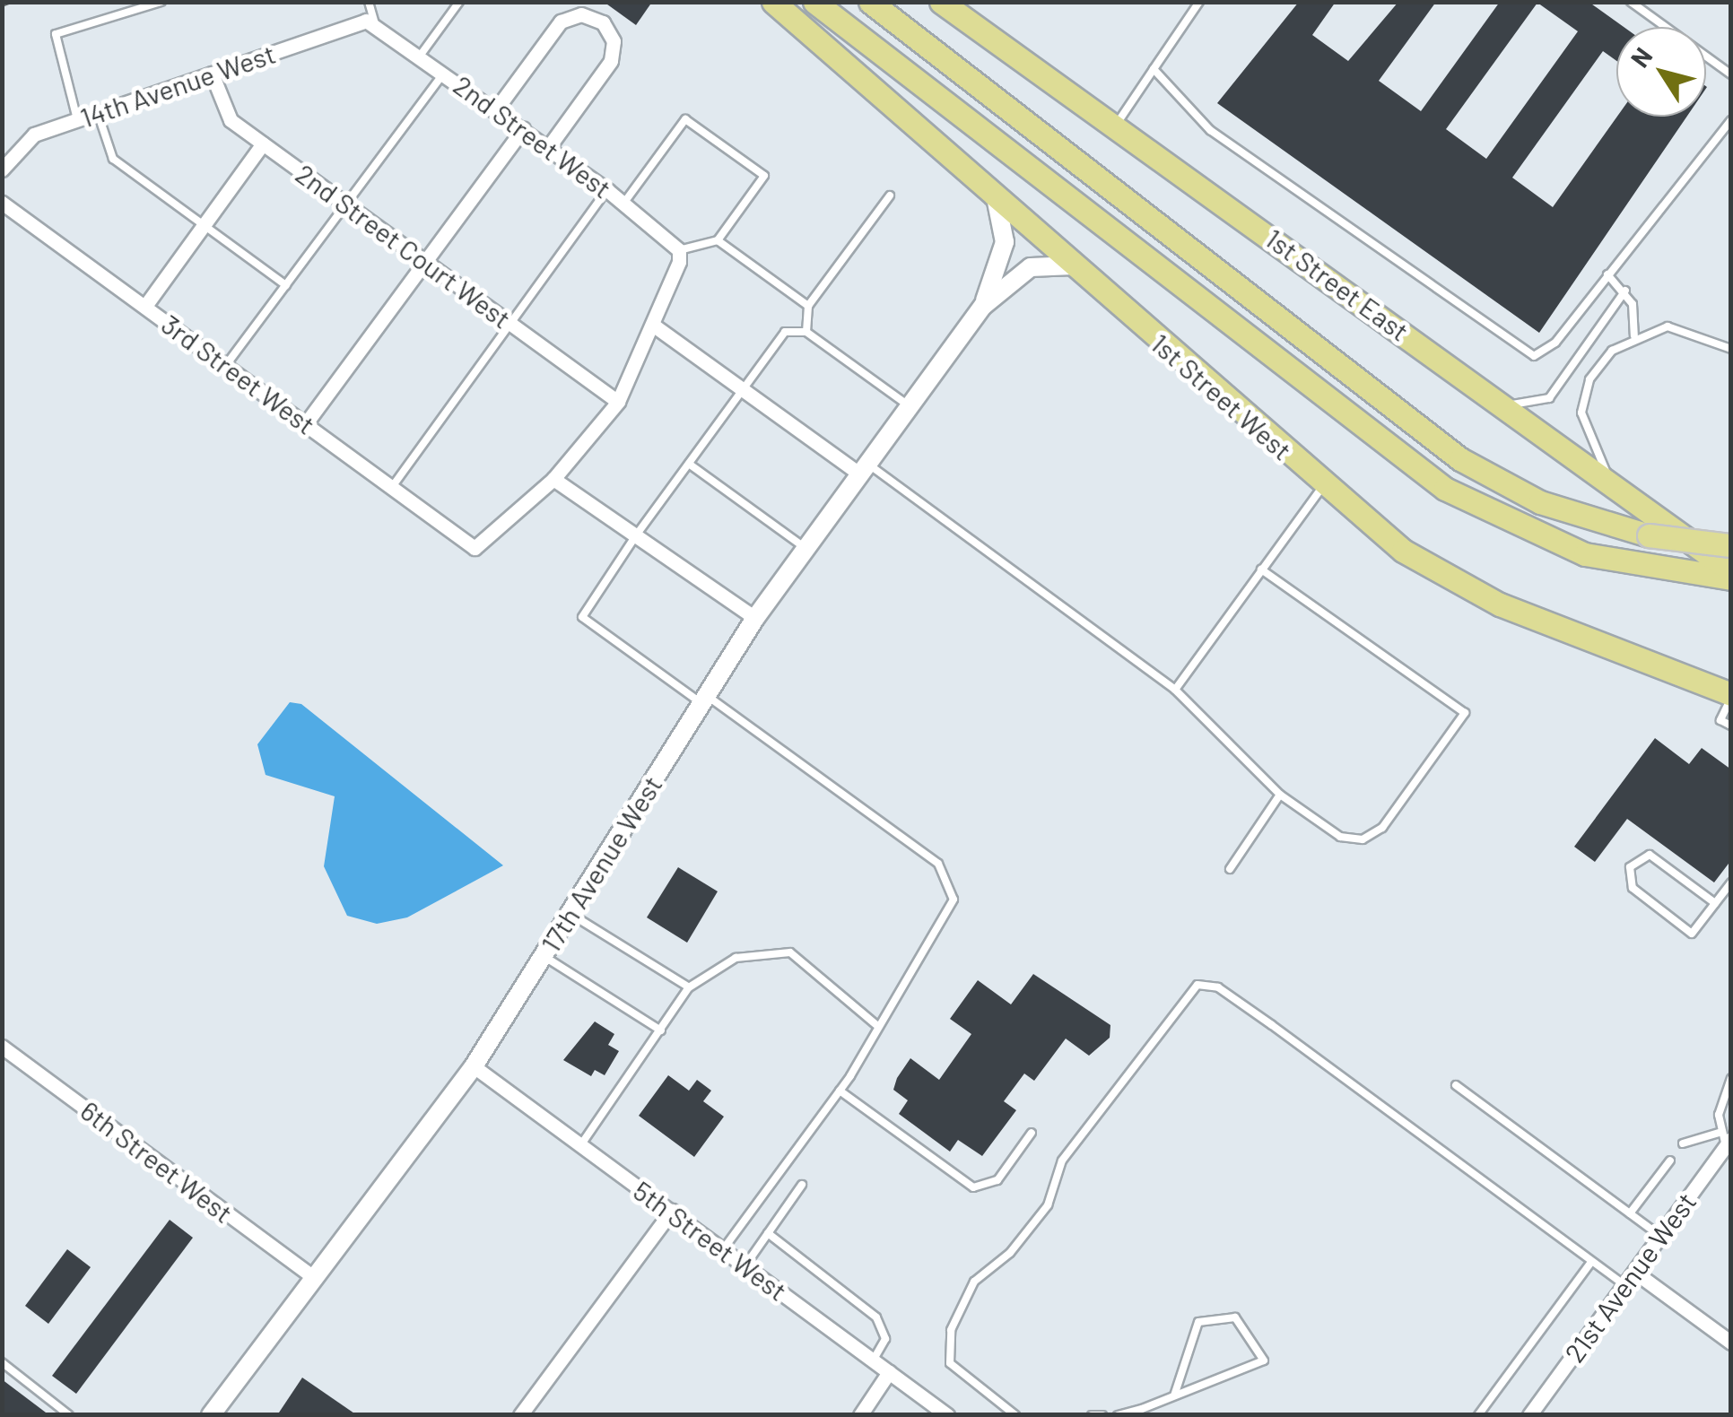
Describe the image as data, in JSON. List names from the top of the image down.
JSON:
{
  "streets": {
    "main road": ["1st Street East", "1st Street West"],
    "street": [
      "14th Avenue West",
      "2nd Street West",
      "2nd Street Court West",
      "3rd Street West",
      "17th Avenue West",
      "6th Street West",
      "5th Street West",
      "21st Avenue West"
    ]
  },
  "crossings": [
    ["14th Avenue West", "2nd Street West"],
    ["14th Avenue West", "2nd Street Court West"],
    ["1st Street West", "17th Avenue West"],
    ["17th Avenue West", "6th Street West"],
    ["17th Avenue West", "5th Street West"]
  ],
  "north": "top left"
}
